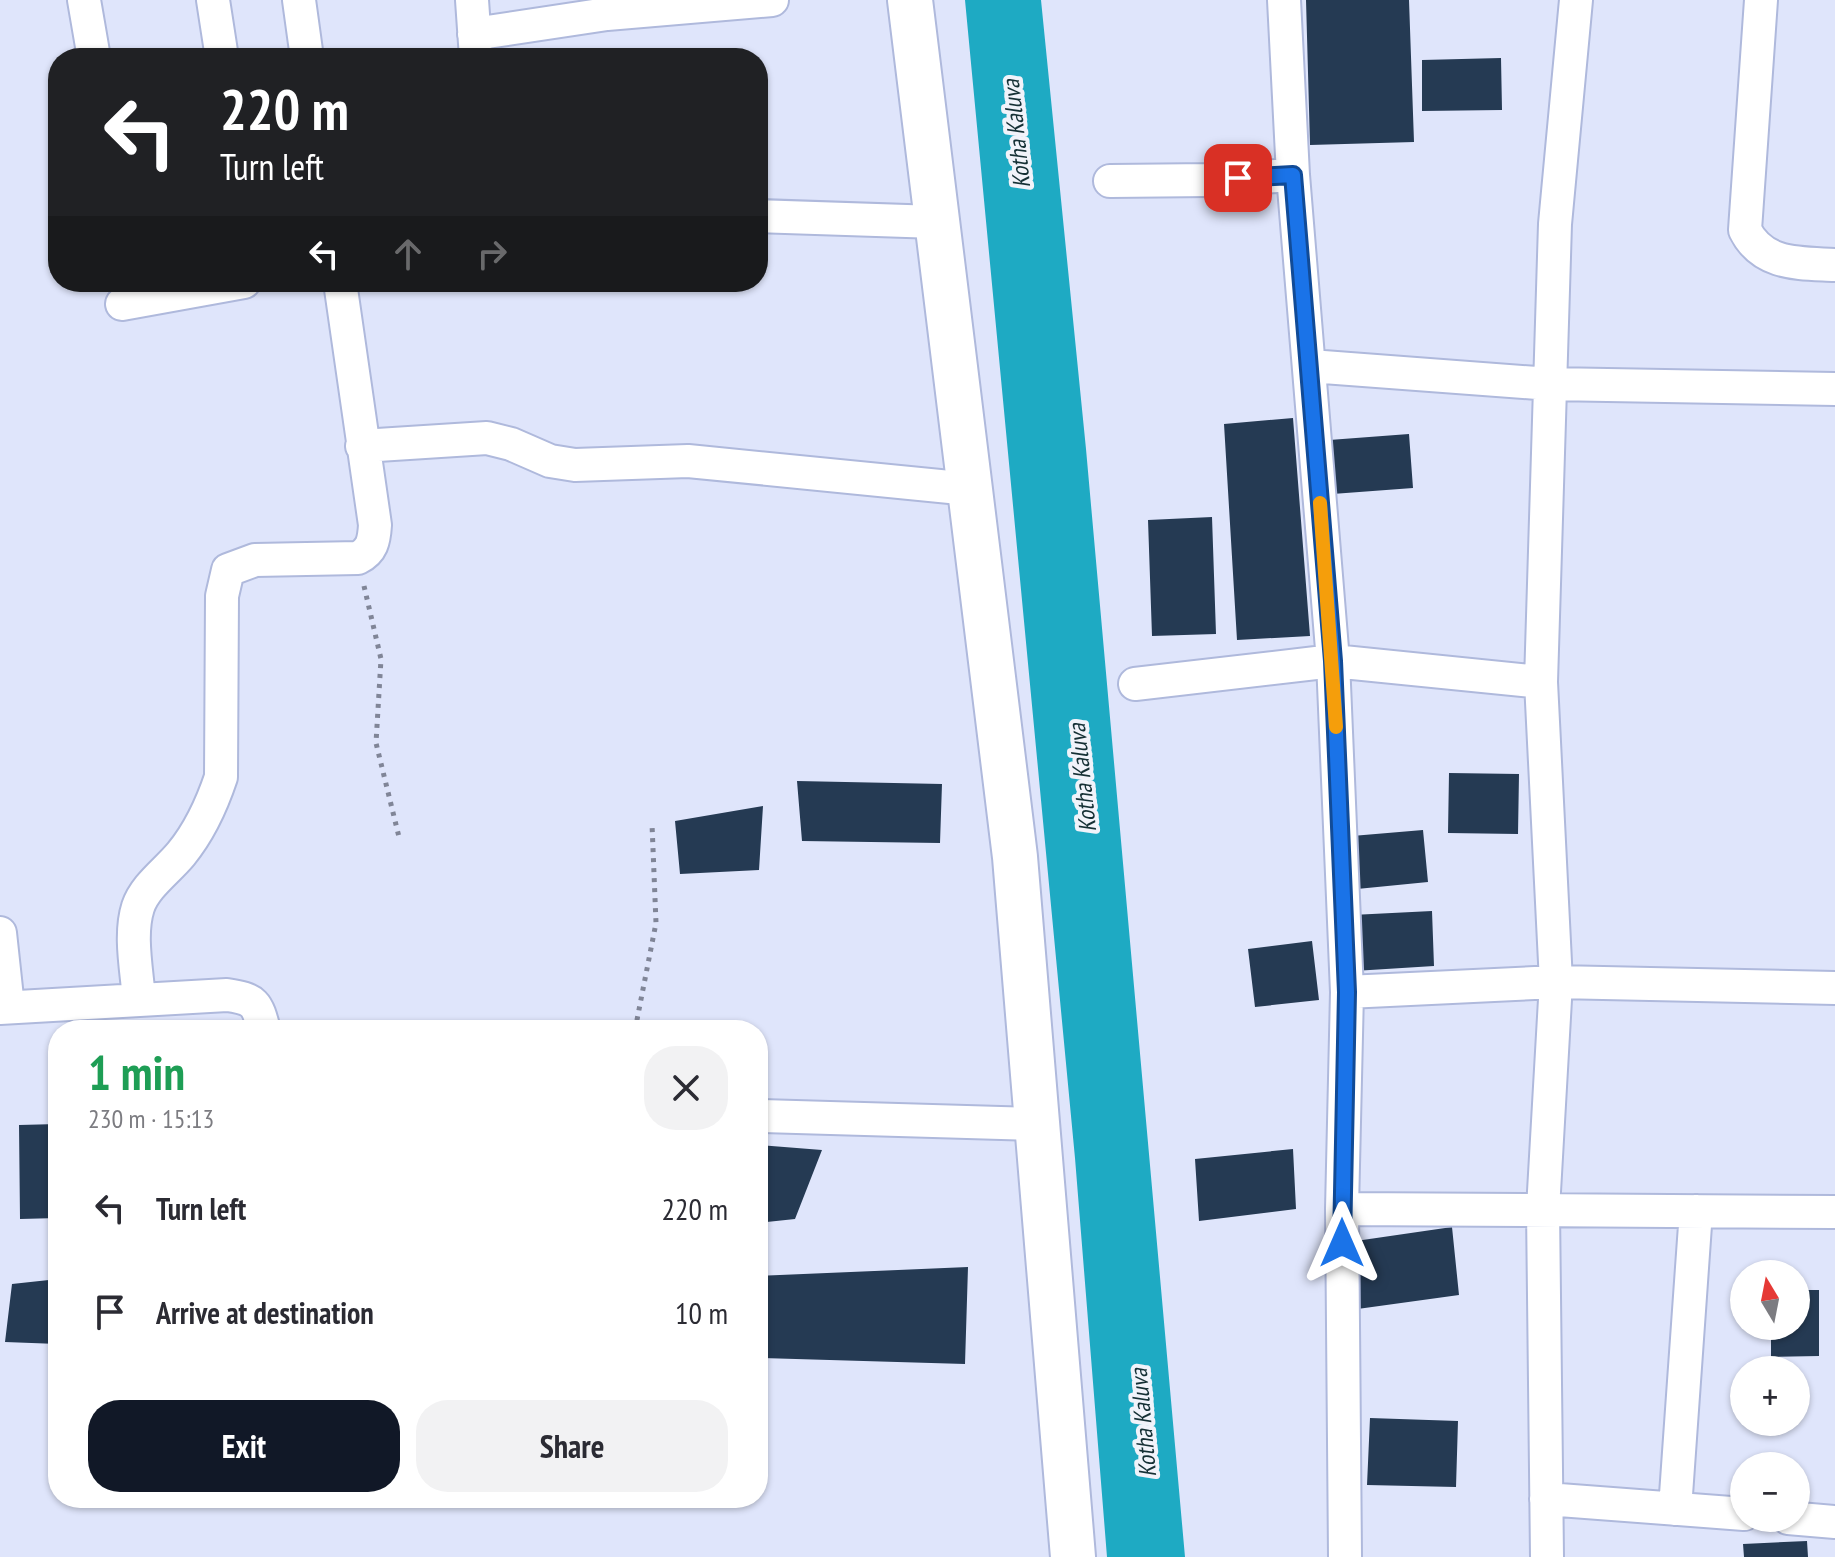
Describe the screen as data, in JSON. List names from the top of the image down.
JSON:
{
  "water": ["Kotha Kaluva"],
  "north": "top",
  "page": {
    "turn": ["220 m", "Turn left"],
    "heading": ["1 min", "230 m · 15:13"],
    "list": [
      {
        "name": "Turn left",
        "value": "220 m"
      },
      {
        "name": "Arrive at destination",
        "value": "10 m"
      }
    ],
    "map_buttons": ["+", "−"],
    "buttons": ["Exit", "Share"]
  }
}
